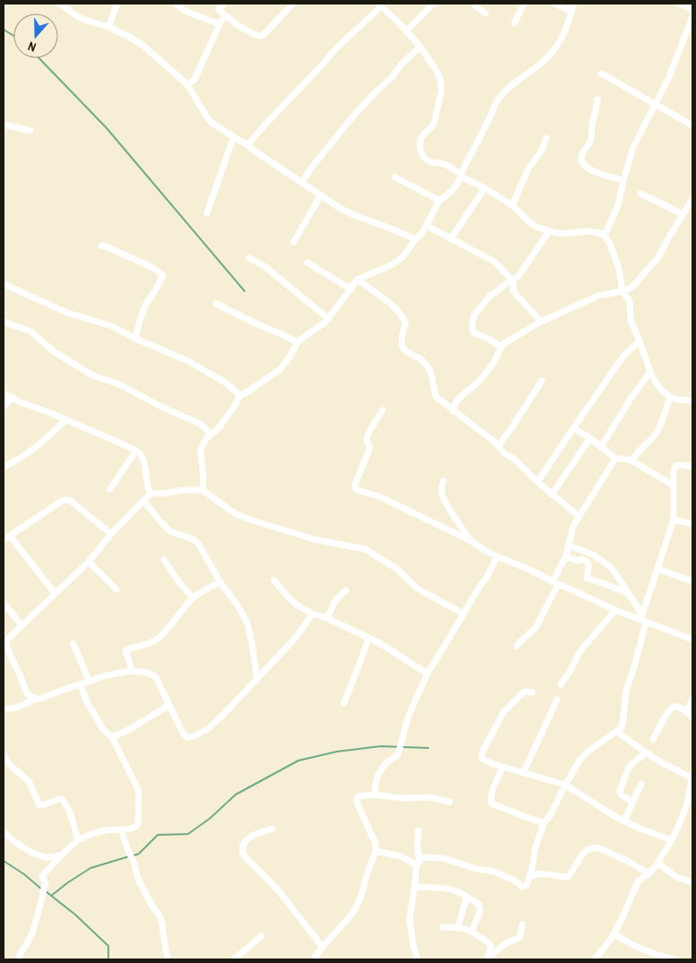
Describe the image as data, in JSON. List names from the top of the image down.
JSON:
{
  "north": "bottom"
}
